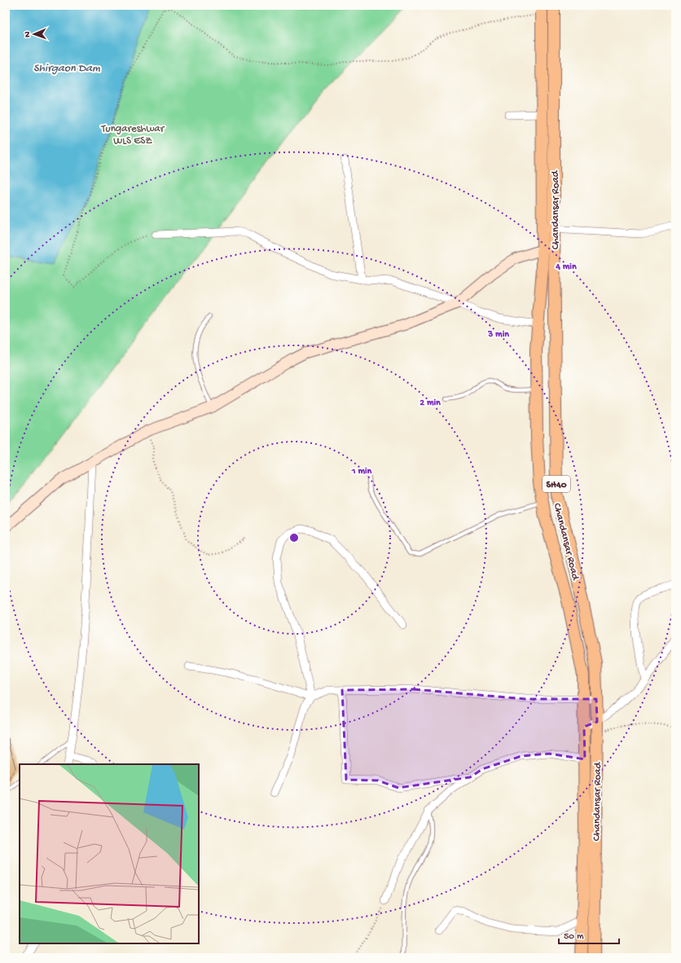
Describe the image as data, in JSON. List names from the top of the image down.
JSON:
{
  "streets": {
    "main road": ["Chandansar Road", "SH40"]
  },
  "water": ["Shirgaon Dam"],
  "parks": ["Tungareshwar WLS ESZ"],
  "scale_bar": "50 m",
  "north": "left",
  "rings": [
    "4 min",
    "3 min",
    "2 min",
    "1 min"
  ]
}
